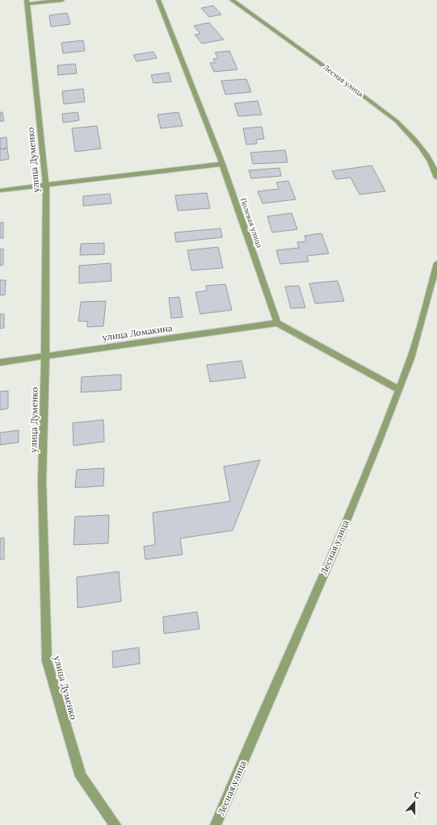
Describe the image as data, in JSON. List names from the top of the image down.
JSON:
{
  "streets": {
    "street": [
      "Лесная улица",
      "улица Думенко",
      "Полевая улица",
      "улица Ломакина"
    ]
  },
  "crossings": [
    ["улица Думенко", "улица Ломакина"],
    ["Полевая улица", "улица Ломакина"]
  ],
  "north": "top"
}
